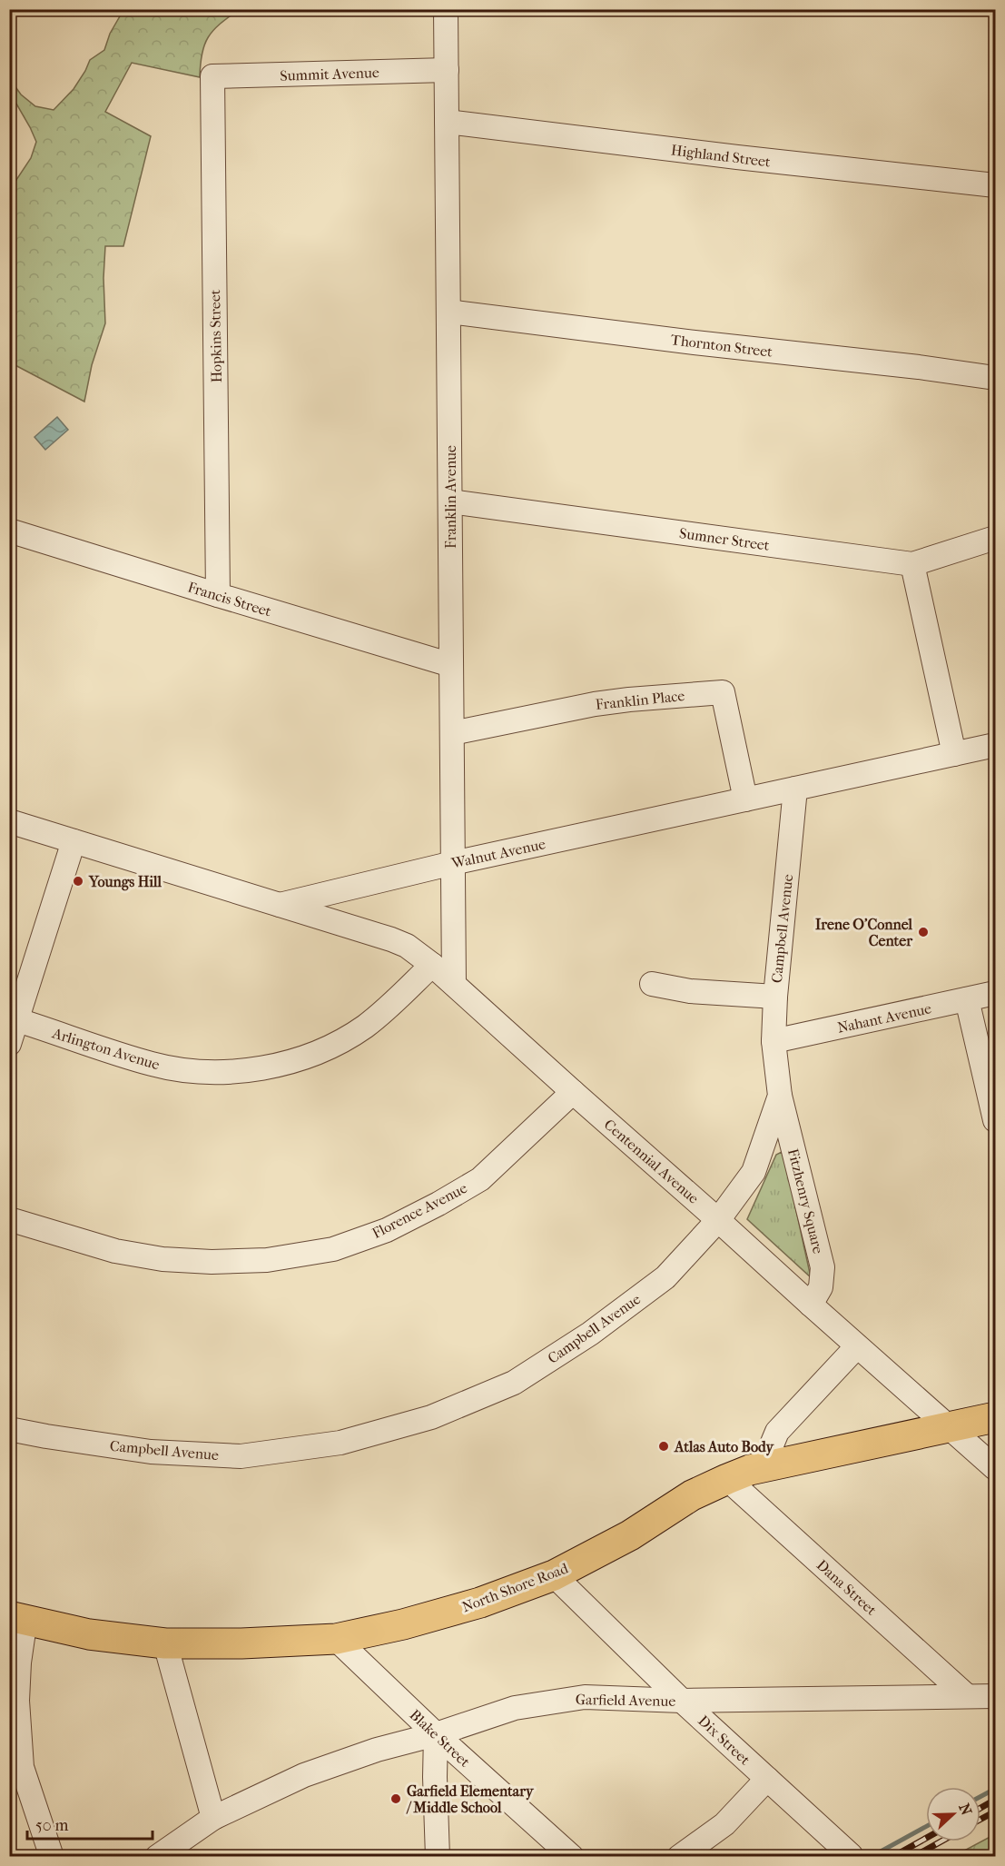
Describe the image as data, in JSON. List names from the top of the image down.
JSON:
{
  "streets": {
    "main road": ["North Shore Road"],
    "street": [
      "Summit Avenue",
      "Highland Street",
      "Hopkins Street",
      "Thornton Street",
      "Franklin Avenue",
      "Sumner Street",
      "Francis Street",
      "Franklin Place",
      "Walnut Avenue",
      "Campbell Avenue",
      "Nahant Avenue",
      "Arlington Avenue",
      "Centennial Avenue",
      "Fitzhenry Square",
      "Florence Avenue",
      "Dana Street",
      "Garfield Avenue",
      "Blake Street",
      "Dix Street"
    ]
  },
  "crossings": [
    ["Summit Avenue", "Hopkins Street"],
    ["Summit Avenue", "Franklin Avenue"],
    ["Highland Street", "Franklin Avenue"],
    ["Hopkins Street", "Francis Street"],
    ["Thornton Street", "Franklin Avenue"],
    ["Franklin Avenue", "Sumner Street"],
    ["Franklin Avenue", "Francis Street"],
    ["Franklin Avenue", "Franklin Place"],
    ["Franklin Avenue", "Walnut Avenue"],
    ["Franklin Avenue", "Centennial Avenue"],
    ["Franklin Place", "Walnut Avenue"],
    ["Walnut Avenue", "Campbell Avenue"],
    ["Walnut Avenue", "Centennial Avenue"],
    ["Campbell Avenue", "Nahant Avenue"],
    ["Campbell Avenue", "Centennial Avenue"],
    ["Campbell Avenue", "Fitzhenry Square"],
    ["Arlington Avenue", "Centennial Avenue"],
    ["Centennial Avenue", "Fitzhenry Square"],
    ["Centennial Avenue", "Florence Avenue"],
    ["Centennial Avenue", "North Shore Road"],
    ["North Shore Road", "Dana Street"],
    ["North Shore Road", "Blake Street"],
    ["North Shore Road", "Dix Street"],
    ["Dana Street", "Garfield Avenue"],
    ["Garfield Avenue", "Blake Street"],
    ["Garfield Avenue", "Dix Street"]
  ],
  "places": [
    "Youngs Hill",
    "Irene O'Connel Center",
    "Atlas Auto Body",
    "Garfield Elementary / Middle School"
  ],
  "scale_bar": "50 m",
  "north": "right"
}
